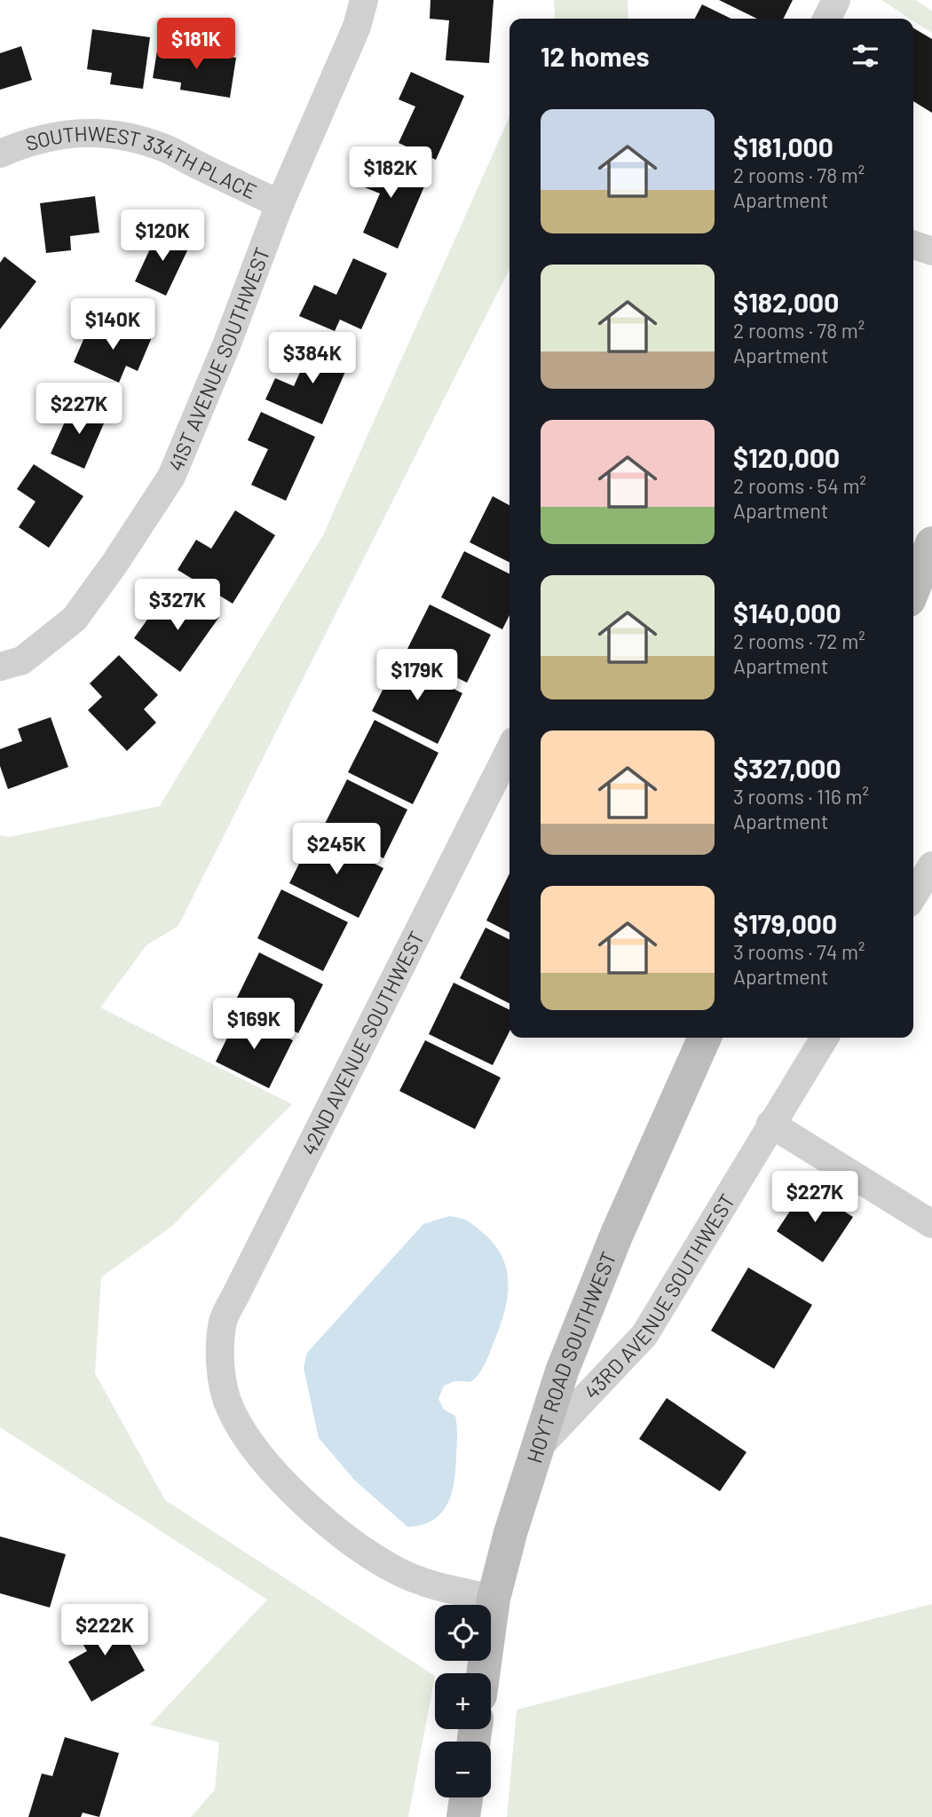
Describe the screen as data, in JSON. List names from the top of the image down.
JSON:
{
  "streets": {
    "main road": ["HOYT ROAD SOUTHWEST"],
    "street": [
      "SOUTHWEST 334TH PLACE",
      "41ST AVENUE SOUTHWEST",
      "42ND AVENUE SOUTHWEST",
      "43RD AVENUE SOUTHWEST"
    ]
  },
  "crossings": [
    ["SOUTHWEST 334TH PLACE", "41ST AVENUE SOUTHWEST"],
    ["42ND AVENUE SOUTHWEST", "HOYT ROAD SOUTHWEST"],
    ["43RD AVENUE SOUTHWEST", "HOYT ROAD SOUTHWEST"]
  ],
  "page": {
    "price": [
      "$181K",
      "$182K",
      "$120K",
      "$140K",
      "$384K",
      "$227K",
      "$327K",
      "$179K",
      "$245K",
      "$169K",
      "$227K",
      "$222K"
    ],
    "heading": "12 homes",
    "list": [
      {
        "name": "$181,000",
        "note": "2 rooms · 78 m² · Apartment"
      },
      {
        "name": "$182,000",
        "note": "2 rooms · 78 m² · Apartment"
      },
      {
        "name": "$120,000",
        "note": "2 rooms · 54 m² · Apartment"
      },
      {
        "name": "$140,000",
        "note": "2 rooms · 72 m² · Apartment"
      },
      {
        "name": "$327,000",
        "note": "3 rooms · 116 m² · Apartment"
      },
      {
        "name": "$179,000",
        "note": "3 rooms · 74 m² · Apartment"
      }
    ],
    "map_buttons": ["+", "−"]
  }
}
